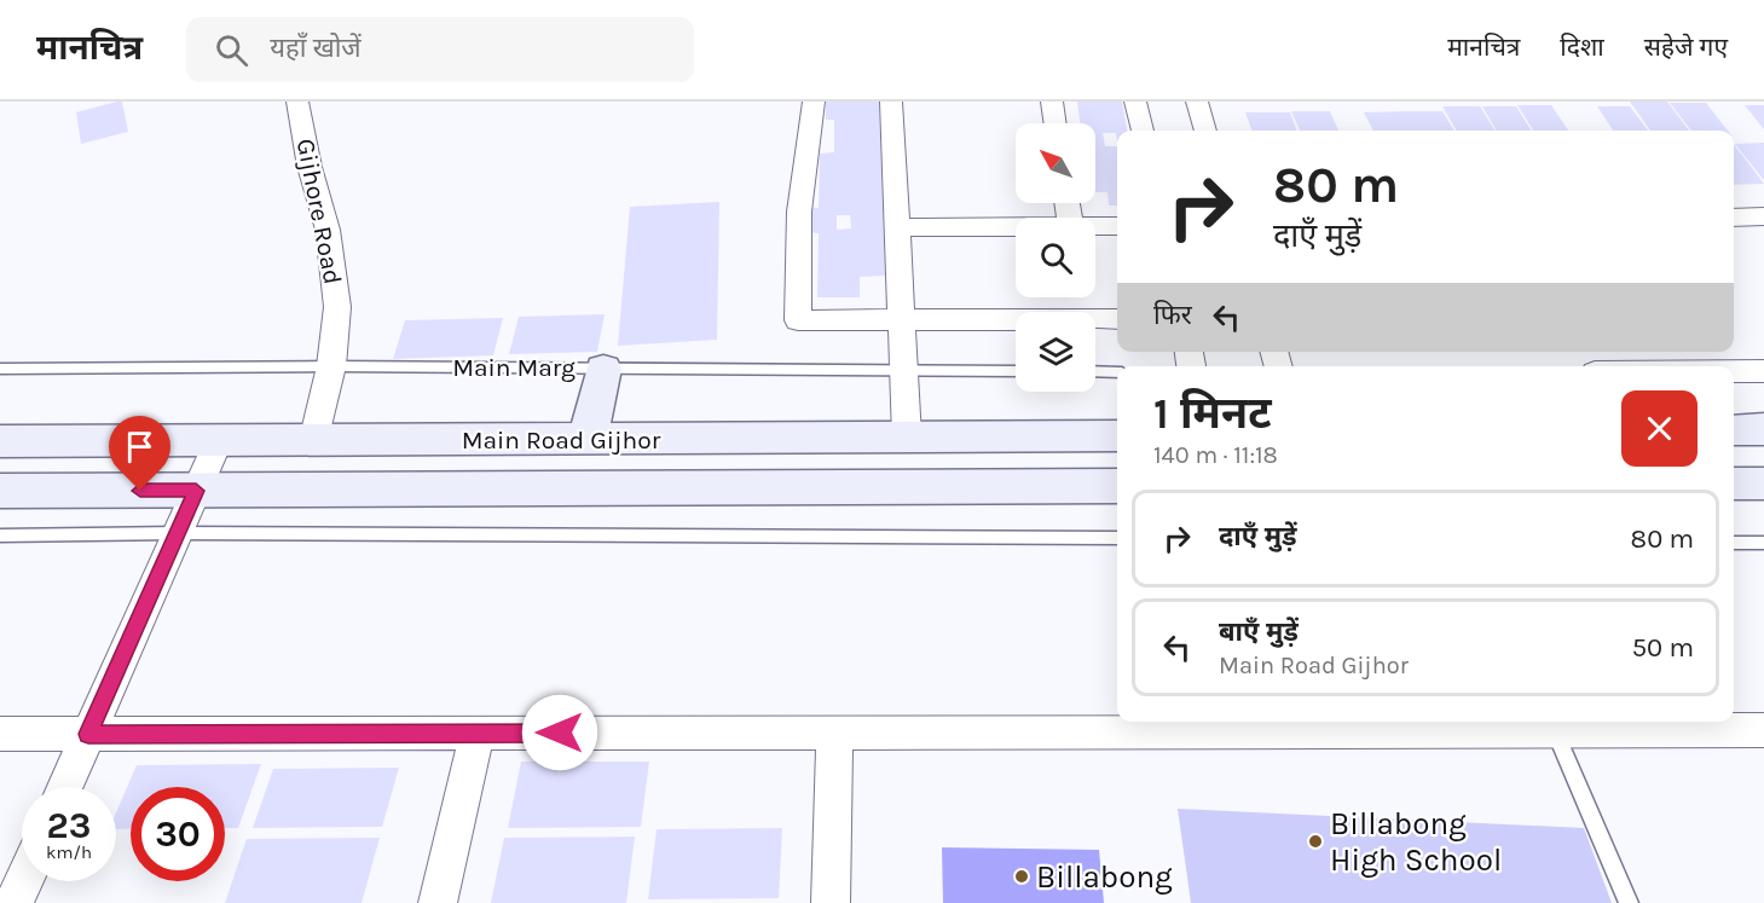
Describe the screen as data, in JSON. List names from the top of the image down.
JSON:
{
  "streets": {
    "street": ["Gijhore Road", "Main Road Gijhor"],
    "lane": ["Main Marg"]
  },
  "crossings": [
    ["Gijhore Road", "Main Marg"],
    ["Gijhore Road", "Main Road Gijhor"]
  ],
  "places": ["Billabong High School", "Billabong"],
  "north": "top left",
  "page": {
    "header": "मानचित्र",
    "search": "यहाँ खोजें",
    "nav": ["मानचित्र", "दिशा", "सहेजे गए"],
    "turn": ["80 m", "दाएँ मुड़ें"],
    "then": "फिर",
    "heading": ["1 मिनट", "140 m · 11:18"],
    "list": [
      {
        "name": "दाएँ मुड़ें",
        "value": "80 m"
      },
      {
        "name": "बाएँ मुड़ें",
        "note": "Main Road Gijhor",
        "value": "50 m"
      }
    ],
    "speed": "23 km/h",
    "limit": "30"
  }
}
